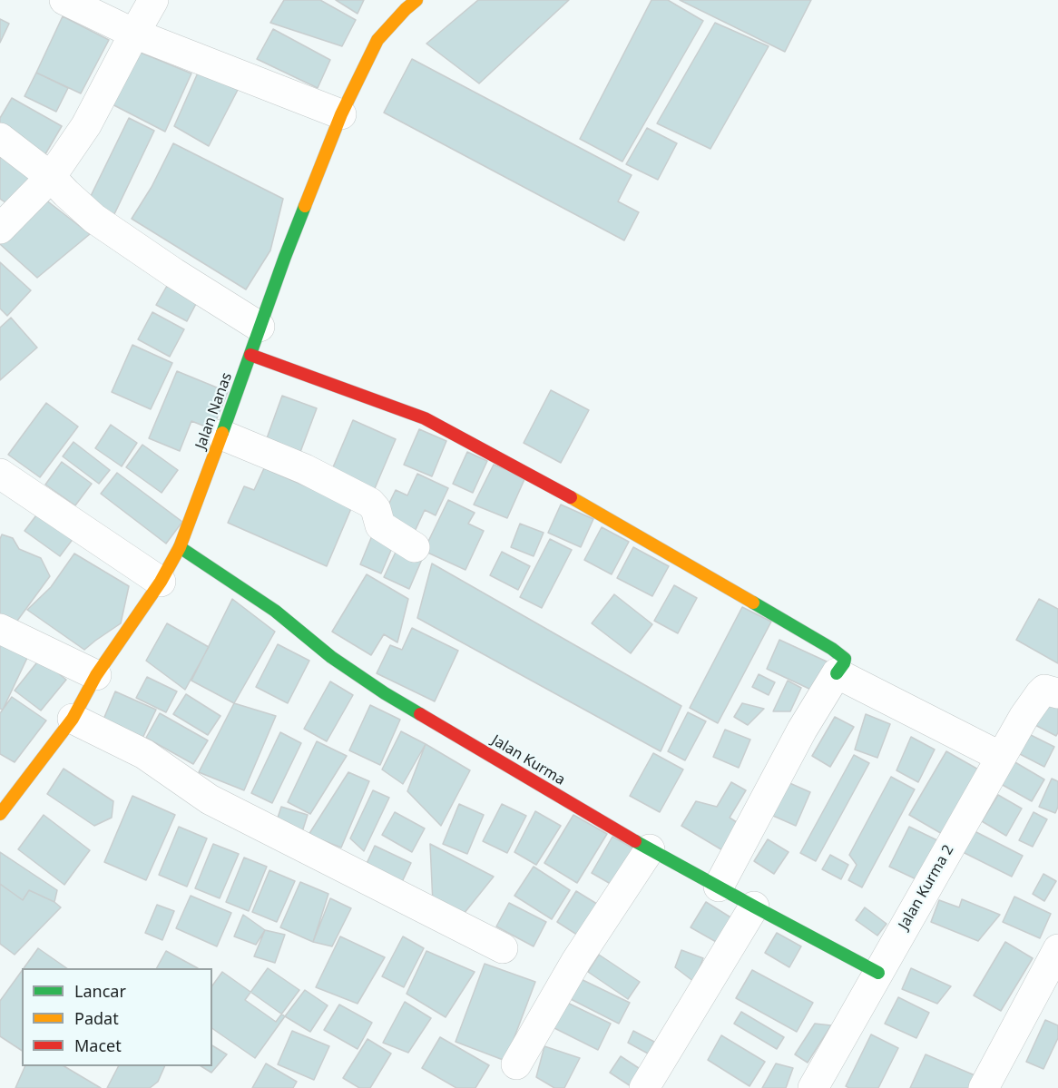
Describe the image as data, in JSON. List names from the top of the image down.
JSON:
{
  "streets": {
    "street": ["Jalan Nanas", "Jalan Kurma", "Jalan Kurma 2"]
  },
  "crossings": [
    ["Jalan Nanas", "Jalan Kurma"],
    ["Jalan Kurma", "Jalan Kurma 2"]
  ],
  "legend": ["Lancar", "Padat", "Macet"]
}
